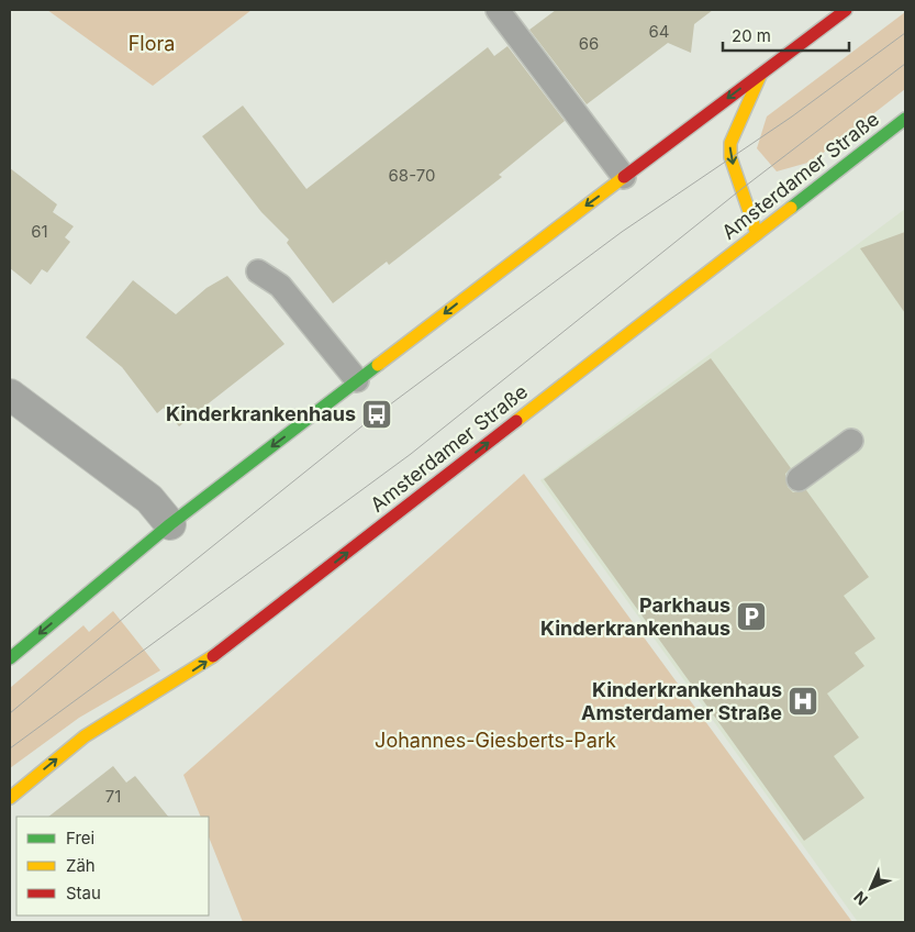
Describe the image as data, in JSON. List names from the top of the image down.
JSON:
{
  "streets": {
    "main road": ["Amsterdamer Straße"]
  },
  "one_way": ["Amsterdamer Straße"],
  "parks": ["Flora", "Johannes-Giesberts-Park"],
  "places": {
    "bus stop": ["Kinderkrankenhaus"],
    "parking": ["Parkhaus Kinderkrankenhaus"],
    "hospital": ["Kinderkrankenhaus Amsterdamer Straße"]
  },
  "house_numbers": [
    "64",
    "66",
    "68-70",
    "61",
    "71"
  ],
  "legend": ["Frei", "Zäh", "Stau"],
  "scale_bar": "20 m",
  "north": "bottom left"
}
